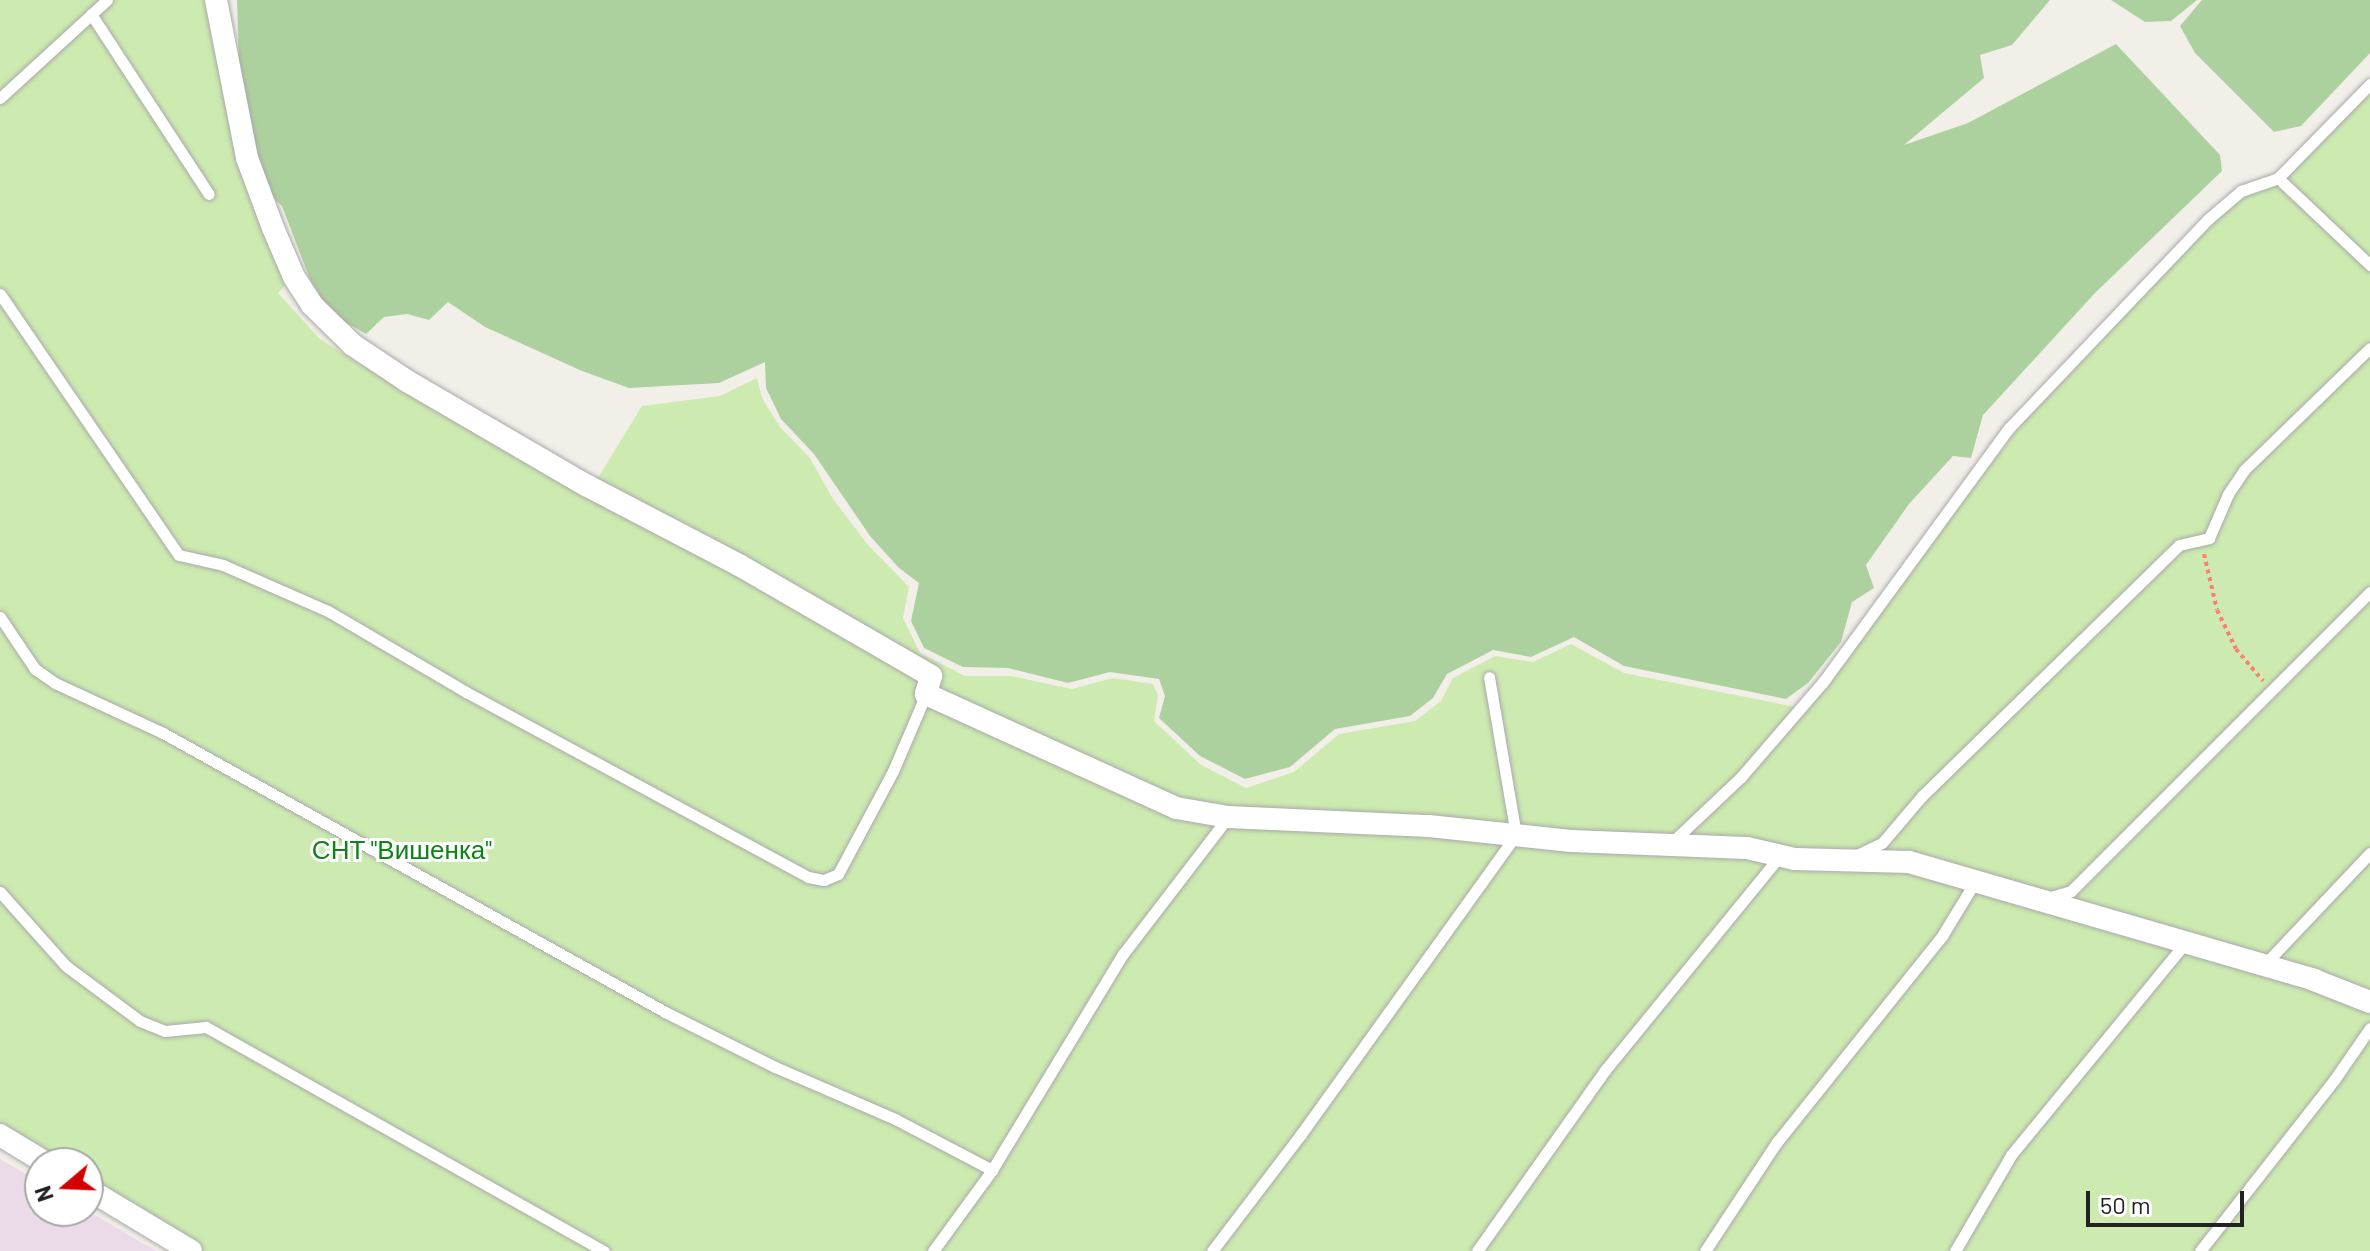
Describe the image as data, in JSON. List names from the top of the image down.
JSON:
{
  "parks": ["СНТ \"Вишенка\""],
  "scale_bar": "50 m",
  "north": "left"
}
